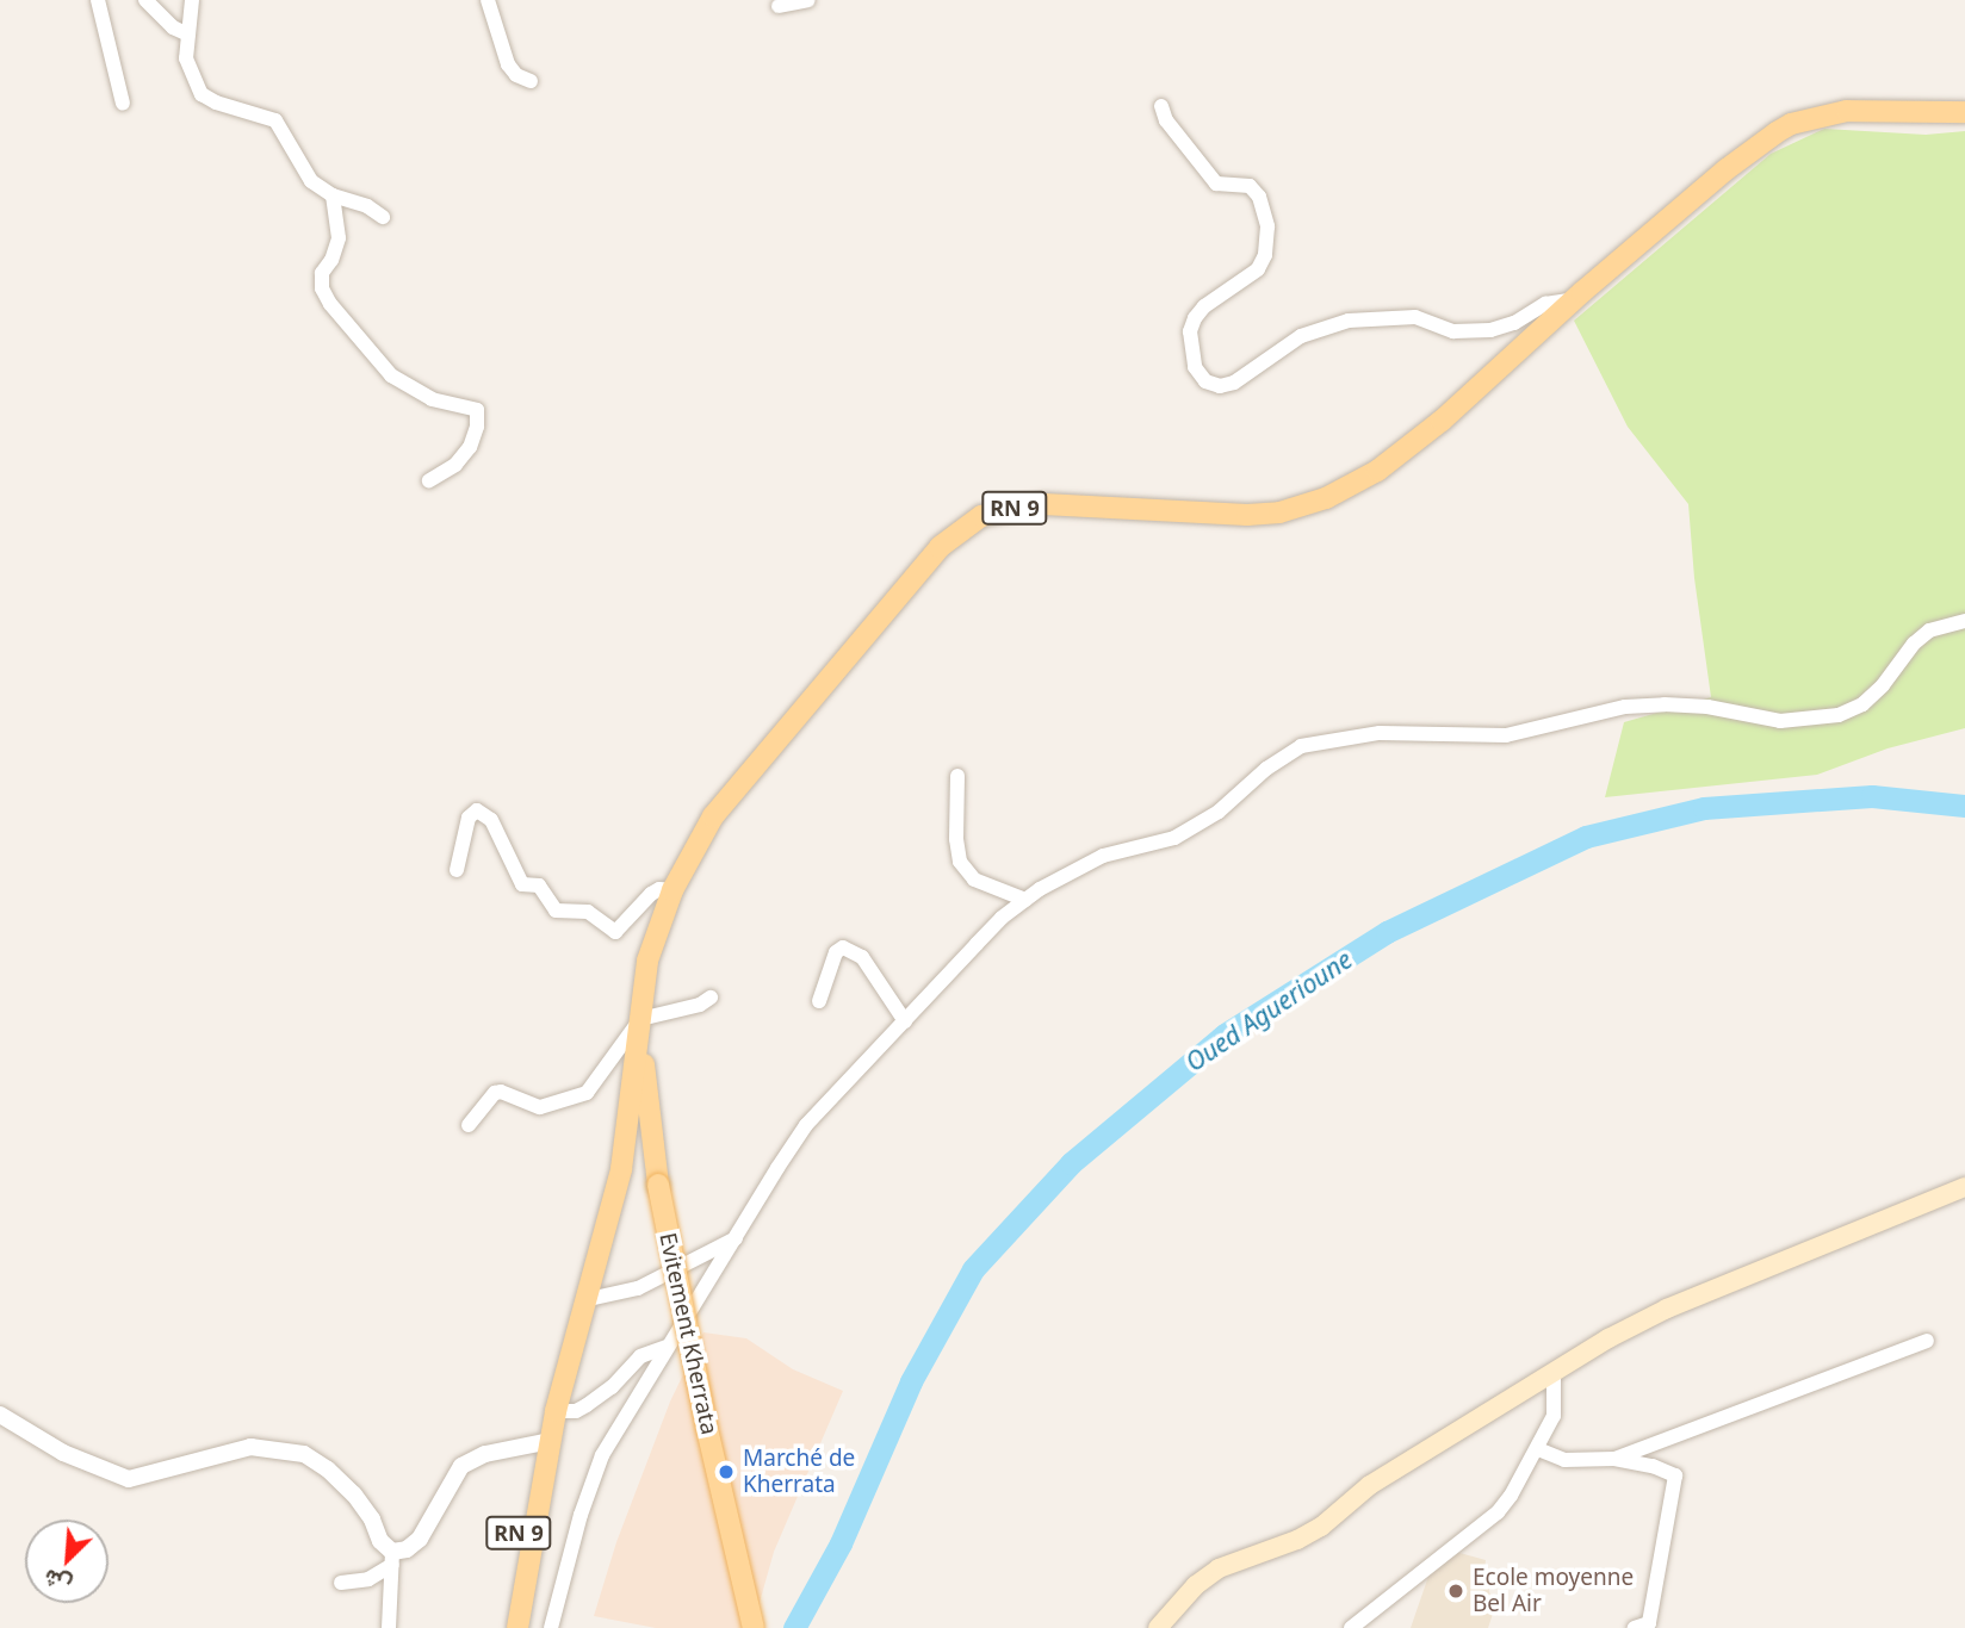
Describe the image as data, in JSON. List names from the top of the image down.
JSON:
{
  "streets": {
    "main road": ["RN 9", "Evitement Kherrata"]
  },
  "crossings": [
    ["RN 9", "Evitement Kherrata"]
  ],
  "water": ["Oued Aguerioune"],
  "places": ["Marché de Kherrata", "Ecole moyenne Bel Air"],
  "north": "bottom left"
}
